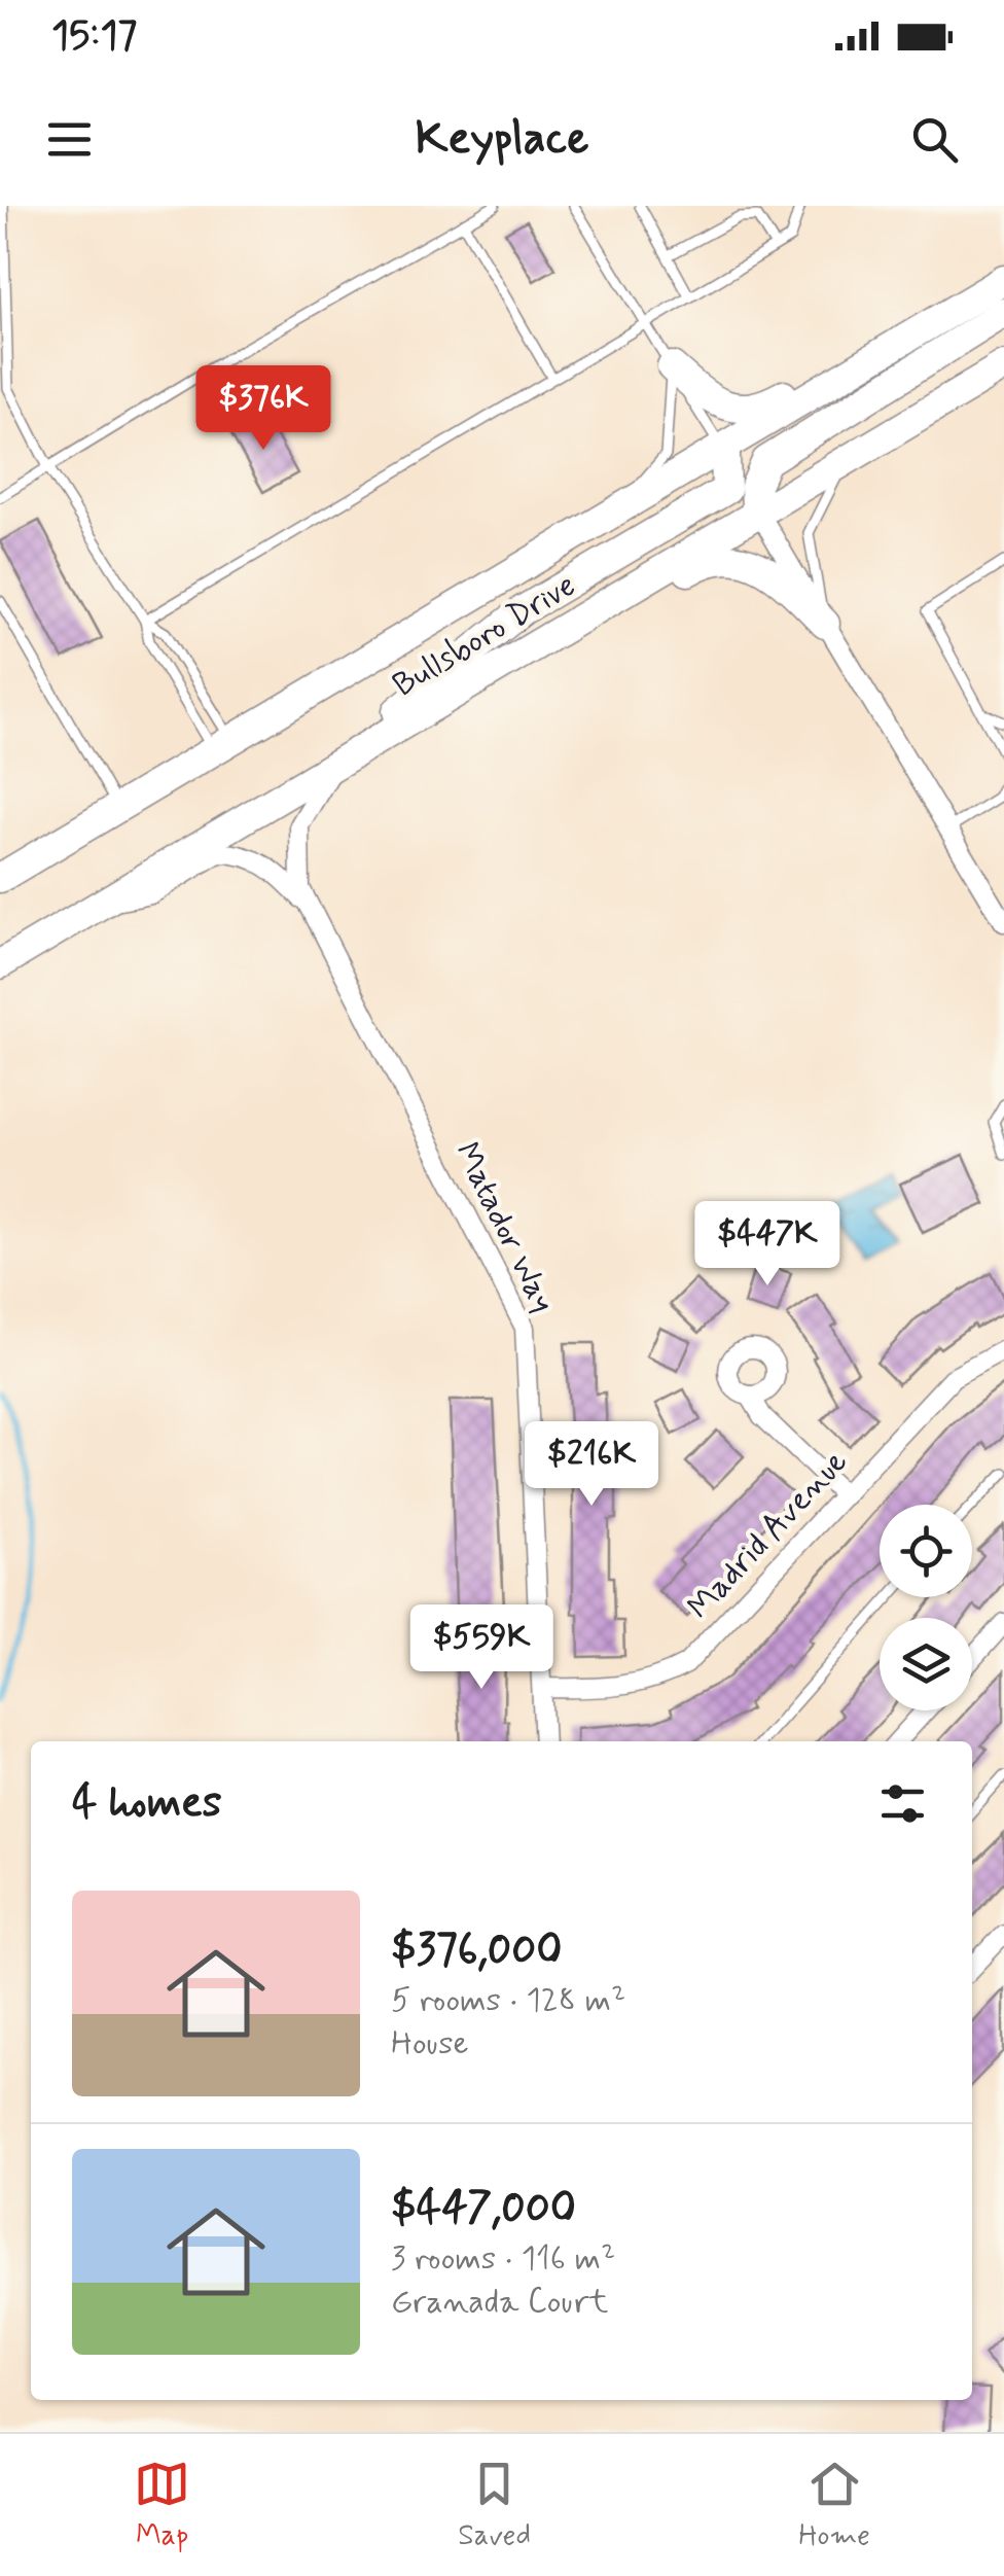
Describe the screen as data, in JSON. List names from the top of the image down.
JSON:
{
  "streets": {
    "main road": ["Bullsboro Drive"],
    "street": ["Matador Way", "Madrid Avenue"]
  },
  "crossings": [
    ["Bullsboro Drive", "Matador Way"],
    ["Matador Way", "Madrid Avenue"]
  ],
  "page": {
    "status": "15:17",
    "header": "Keyplace",
    "price": [
      "$376K",
      "$447K",
      "$216K",
      "$559K"
    ],
    "heading": "4 homes",
    "list": [
      {
        "name": "$376,000",
        "note": "5 rooms · 128 m² · House"
      },
      {
        "name": "$447,000",
        "note": "3 rooms · 116 m² · Granada Court"
      }
    ],
    "tabs": ["Map", "Saved", "Home"]
  }
}
